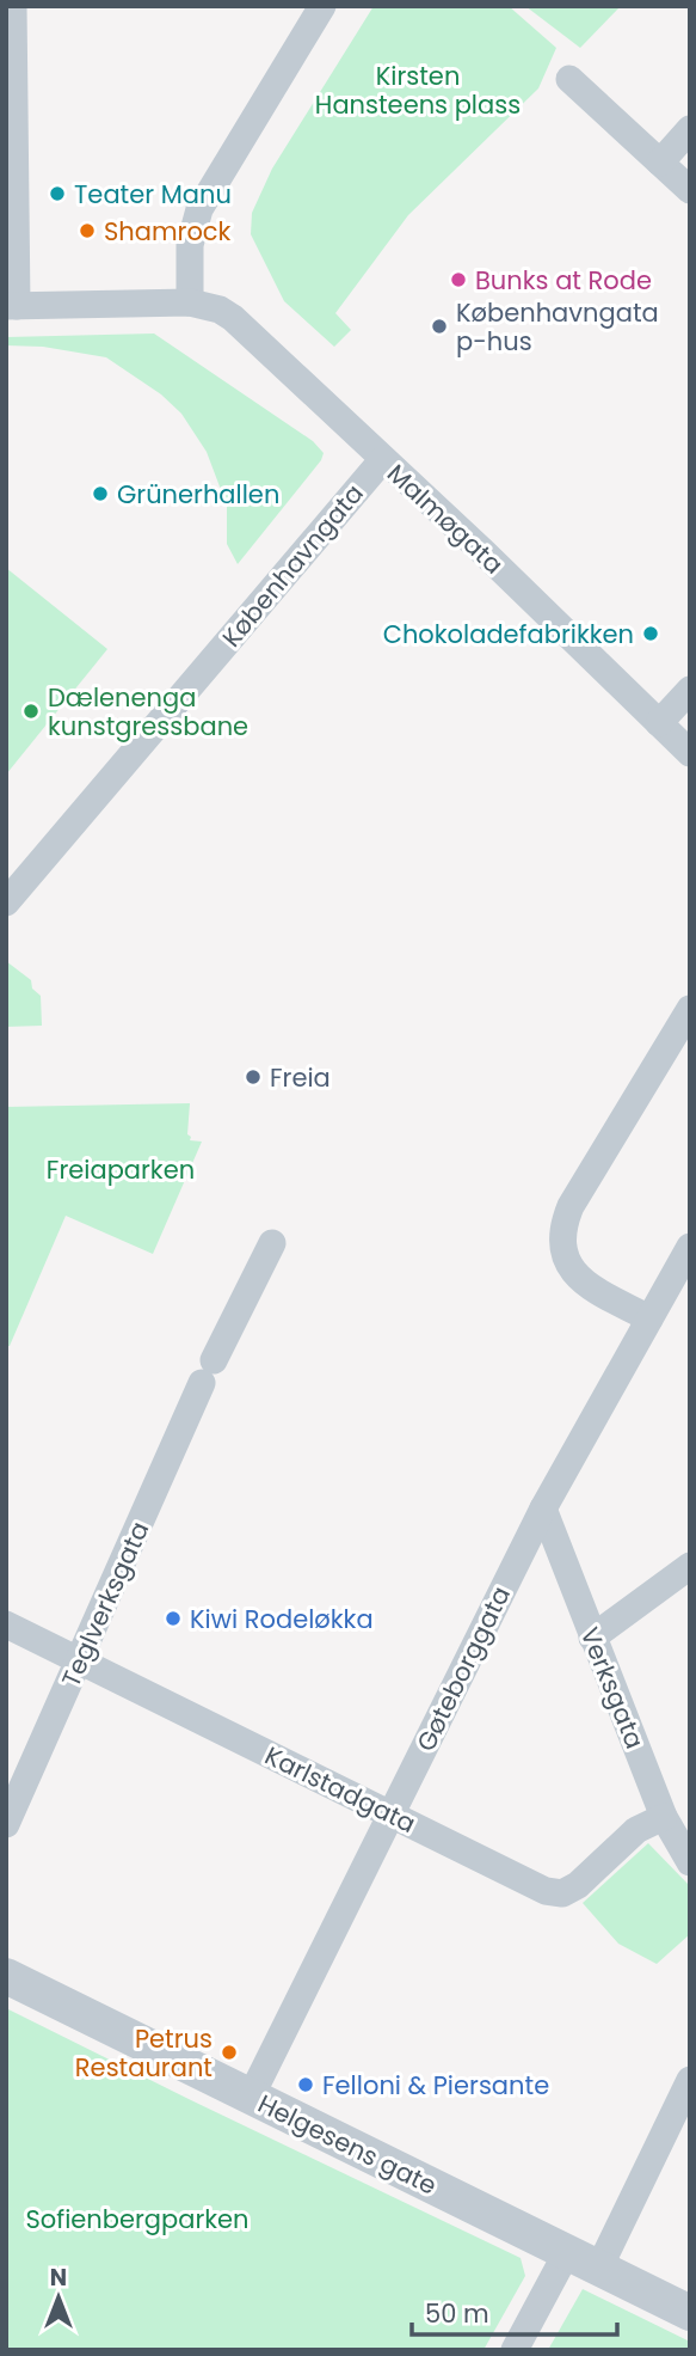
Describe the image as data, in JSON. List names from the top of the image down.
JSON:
{
  "streets": {
    "street": [
      "Malmøgata",
      "Københavngata",
      "Teglverksgata",
      "Gøteborggata",
      "Verksgata",
      "Karlstadgata",
      "Helgesens gate"
    ]
  },
  "crossings": [
    ["Malmøgata", "Københavngata"],
    ["Teglverksgata", "Karlstadgata"],
    ["Gøteborggata", "Verksgata"],
    ["Gøteborggata", "Karlstadgata"],
    ["Gøteborggata", "Helgesens gate"],
    ["Verksgata", "Karlstadgata"]
  ],
  "parks": ["Kirsten Hansteens plass", "Freiaparken", "Sofienbergparken"],
  "places": [
    "Teater Manu",
    "Shamrock",
    "Bunks at Rode",
    "Københavngata p-hus",
    "Grünerhallen",
    "Chokoladefabrikken",
    "Dælenenga kunstgressbane",
    "Freia",
    "Kiwi Rodeløkka",
    "Petrus Restaurant",
    "Felloni & Piersante"
  ],
  "scale_bar": "50 m",
  "north": "top"
}
